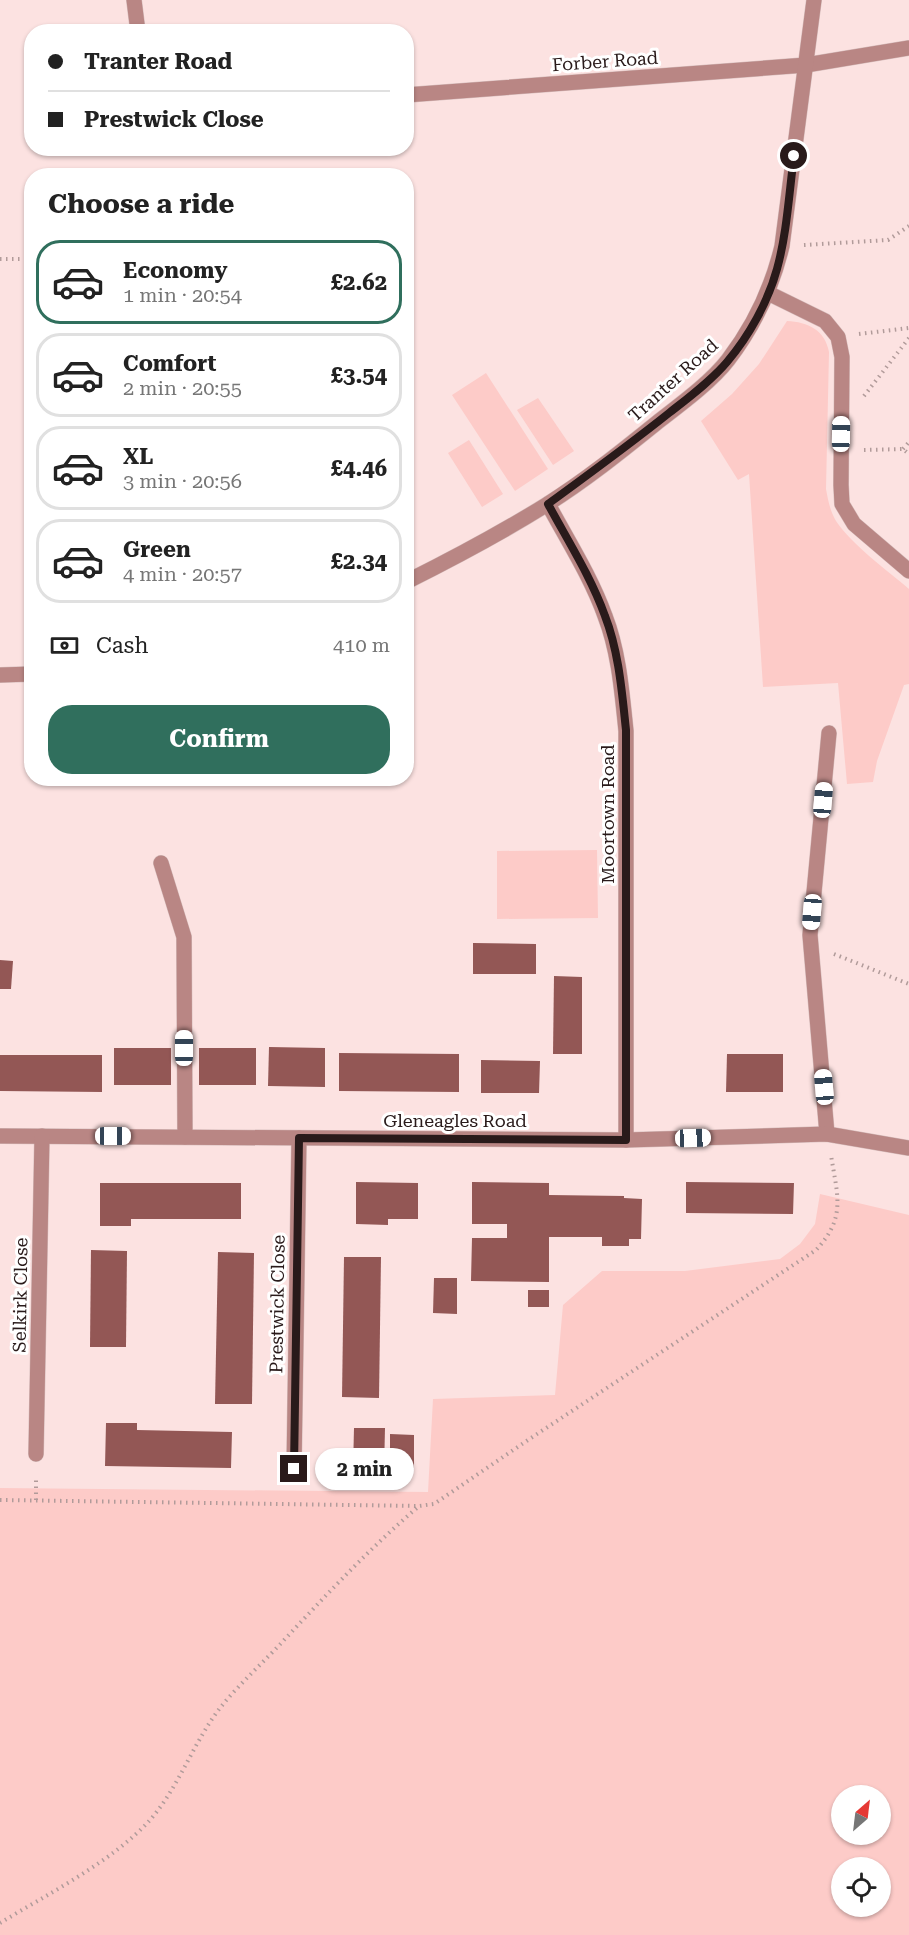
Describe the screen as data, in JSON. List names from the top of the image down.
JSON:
{
  "streets": {
    "street": [
      "Forber Road",
      "Tranter Road",
      "Moortown Road",
      "Gleneagles Road",
      "Selkirk Close",
      "Prestwick Close"
    ]
  },
  "crossings": [
    ["Forber Road", "Tranter Road"],
    ["Tranter Road", "Moortown Road"],
    ["Moortown Road", "Gleneagles Road"],
    ["Gleneagles Road", "Selkirk Close"],
    ["Gleneagles Road", "Prestwick Close"]
  ],
  "north": "top right",
  "page": {
    "banner": ["Tranter Road", "Prestwick Close"],
    "heading": "Choose a ride",
    "list": [
      {
        "name": "Economy",
        "note": "1 min · 20:54",
        "value": "£2.62"
      },
      {
        "name": "Comfort",
        "note": "2 min · 20:55",
        "value": "£3.54"
      },
      {
        "name": "XL",
        "note": "3 min · 20:56",
        "value": "£4.46"
      },
      {
        "name": "Green",
        "note": "4 min · 20:57",
        "value": "£2.34"
      }
    ],
    "pay": ["Cash", "410 m"],
    "buttons": "Confirm",
    "bubble": "2 min"
  }
}
